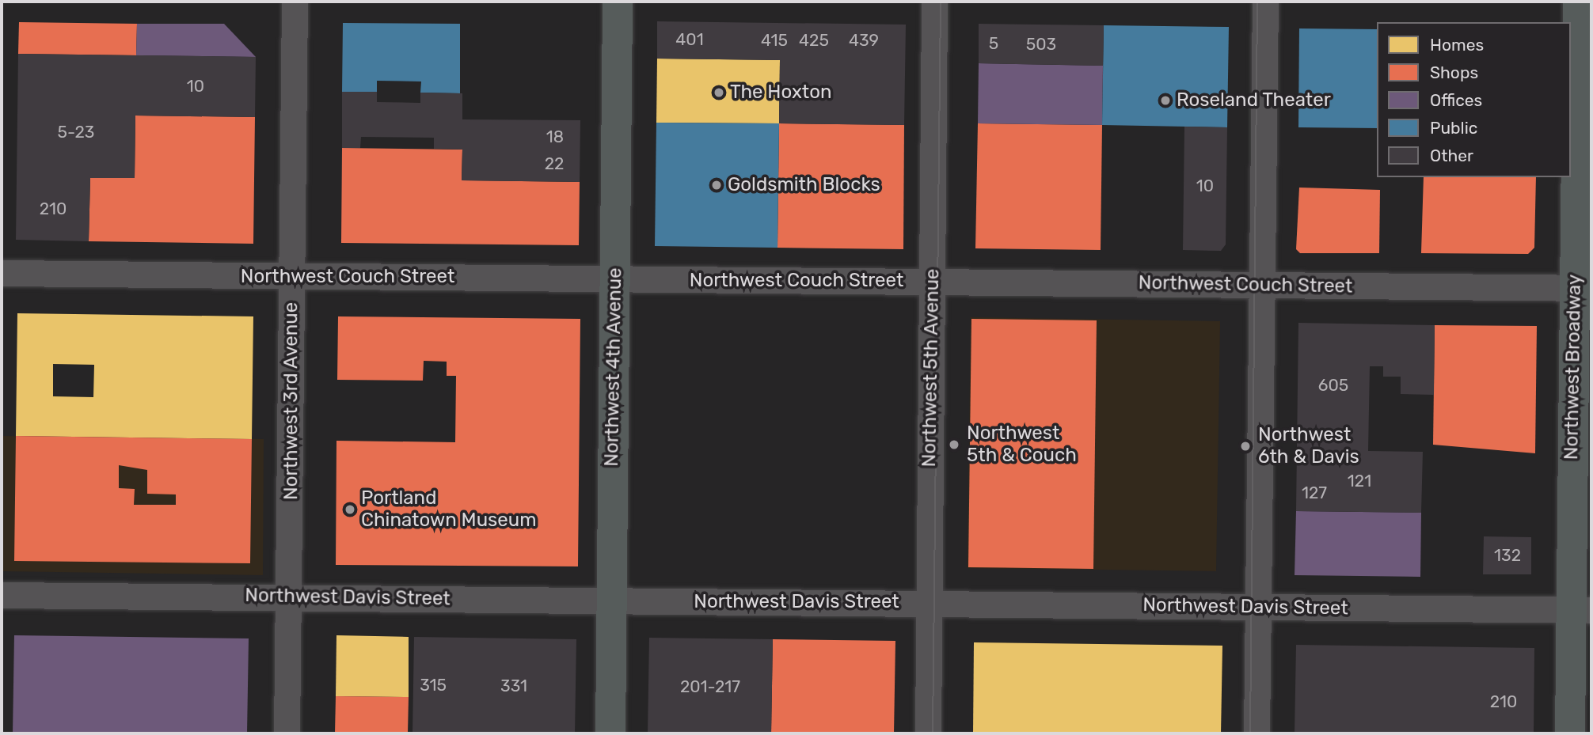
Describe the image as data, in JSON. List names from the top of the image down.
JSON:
{
  "streets": {
    "main road": ["Northwest 4th Avenue", "Northwest Broadway"],
    "street": [
      "Northwest Couch Street",
      "Northwest 5th Avenue",
      "Northwest 3rd Avenue",
      "Northwest Davis Street"
    ]
  },
  "crossings": [
    ["Northwest Couch Street", "Northwest 4th Avenue"],
    ["Northwest Couch Street", "Northwest Broadway"],
    ["Northwest Couch Street", "Northwest 5th Avenue"],
    ["Northwest Couch Street", "Northwest 3rd Avenue"],
    ["Northwest 4th Avenue", "Northwest Davis Street"],
    ["Northwest Broadway", "Northwest Davis Street"],
    ["Northwest 5th Avenue", "Northwest Davis Street"],
    ["Northwest 3rd Avenue", "Northwest Davis Street"]
  ],
  "places": [
    "The Hoxton",
    "Roseland Theater",
    "Goldsmith Blocks",
    "Northwest 5th & Couch",
    "Northwest 6th & Davis",
    "Portland Chinatown Museum"
  ],
  "house_numbers": [
    "401",
    "415",
    "425",
    "439",
    "5",
    "503",
    "10",
    "5-23",
    "18",
    "22",
    "10",
    "210",
    "605",
    "121",
    "127",
    "132",
    "315",
    "331",
    "201-217",
    "210"
  ],
  "legend": [
    "Homes",
    "Shops",
    "Offices",
    "Public",
    "Other"
  ]
}
